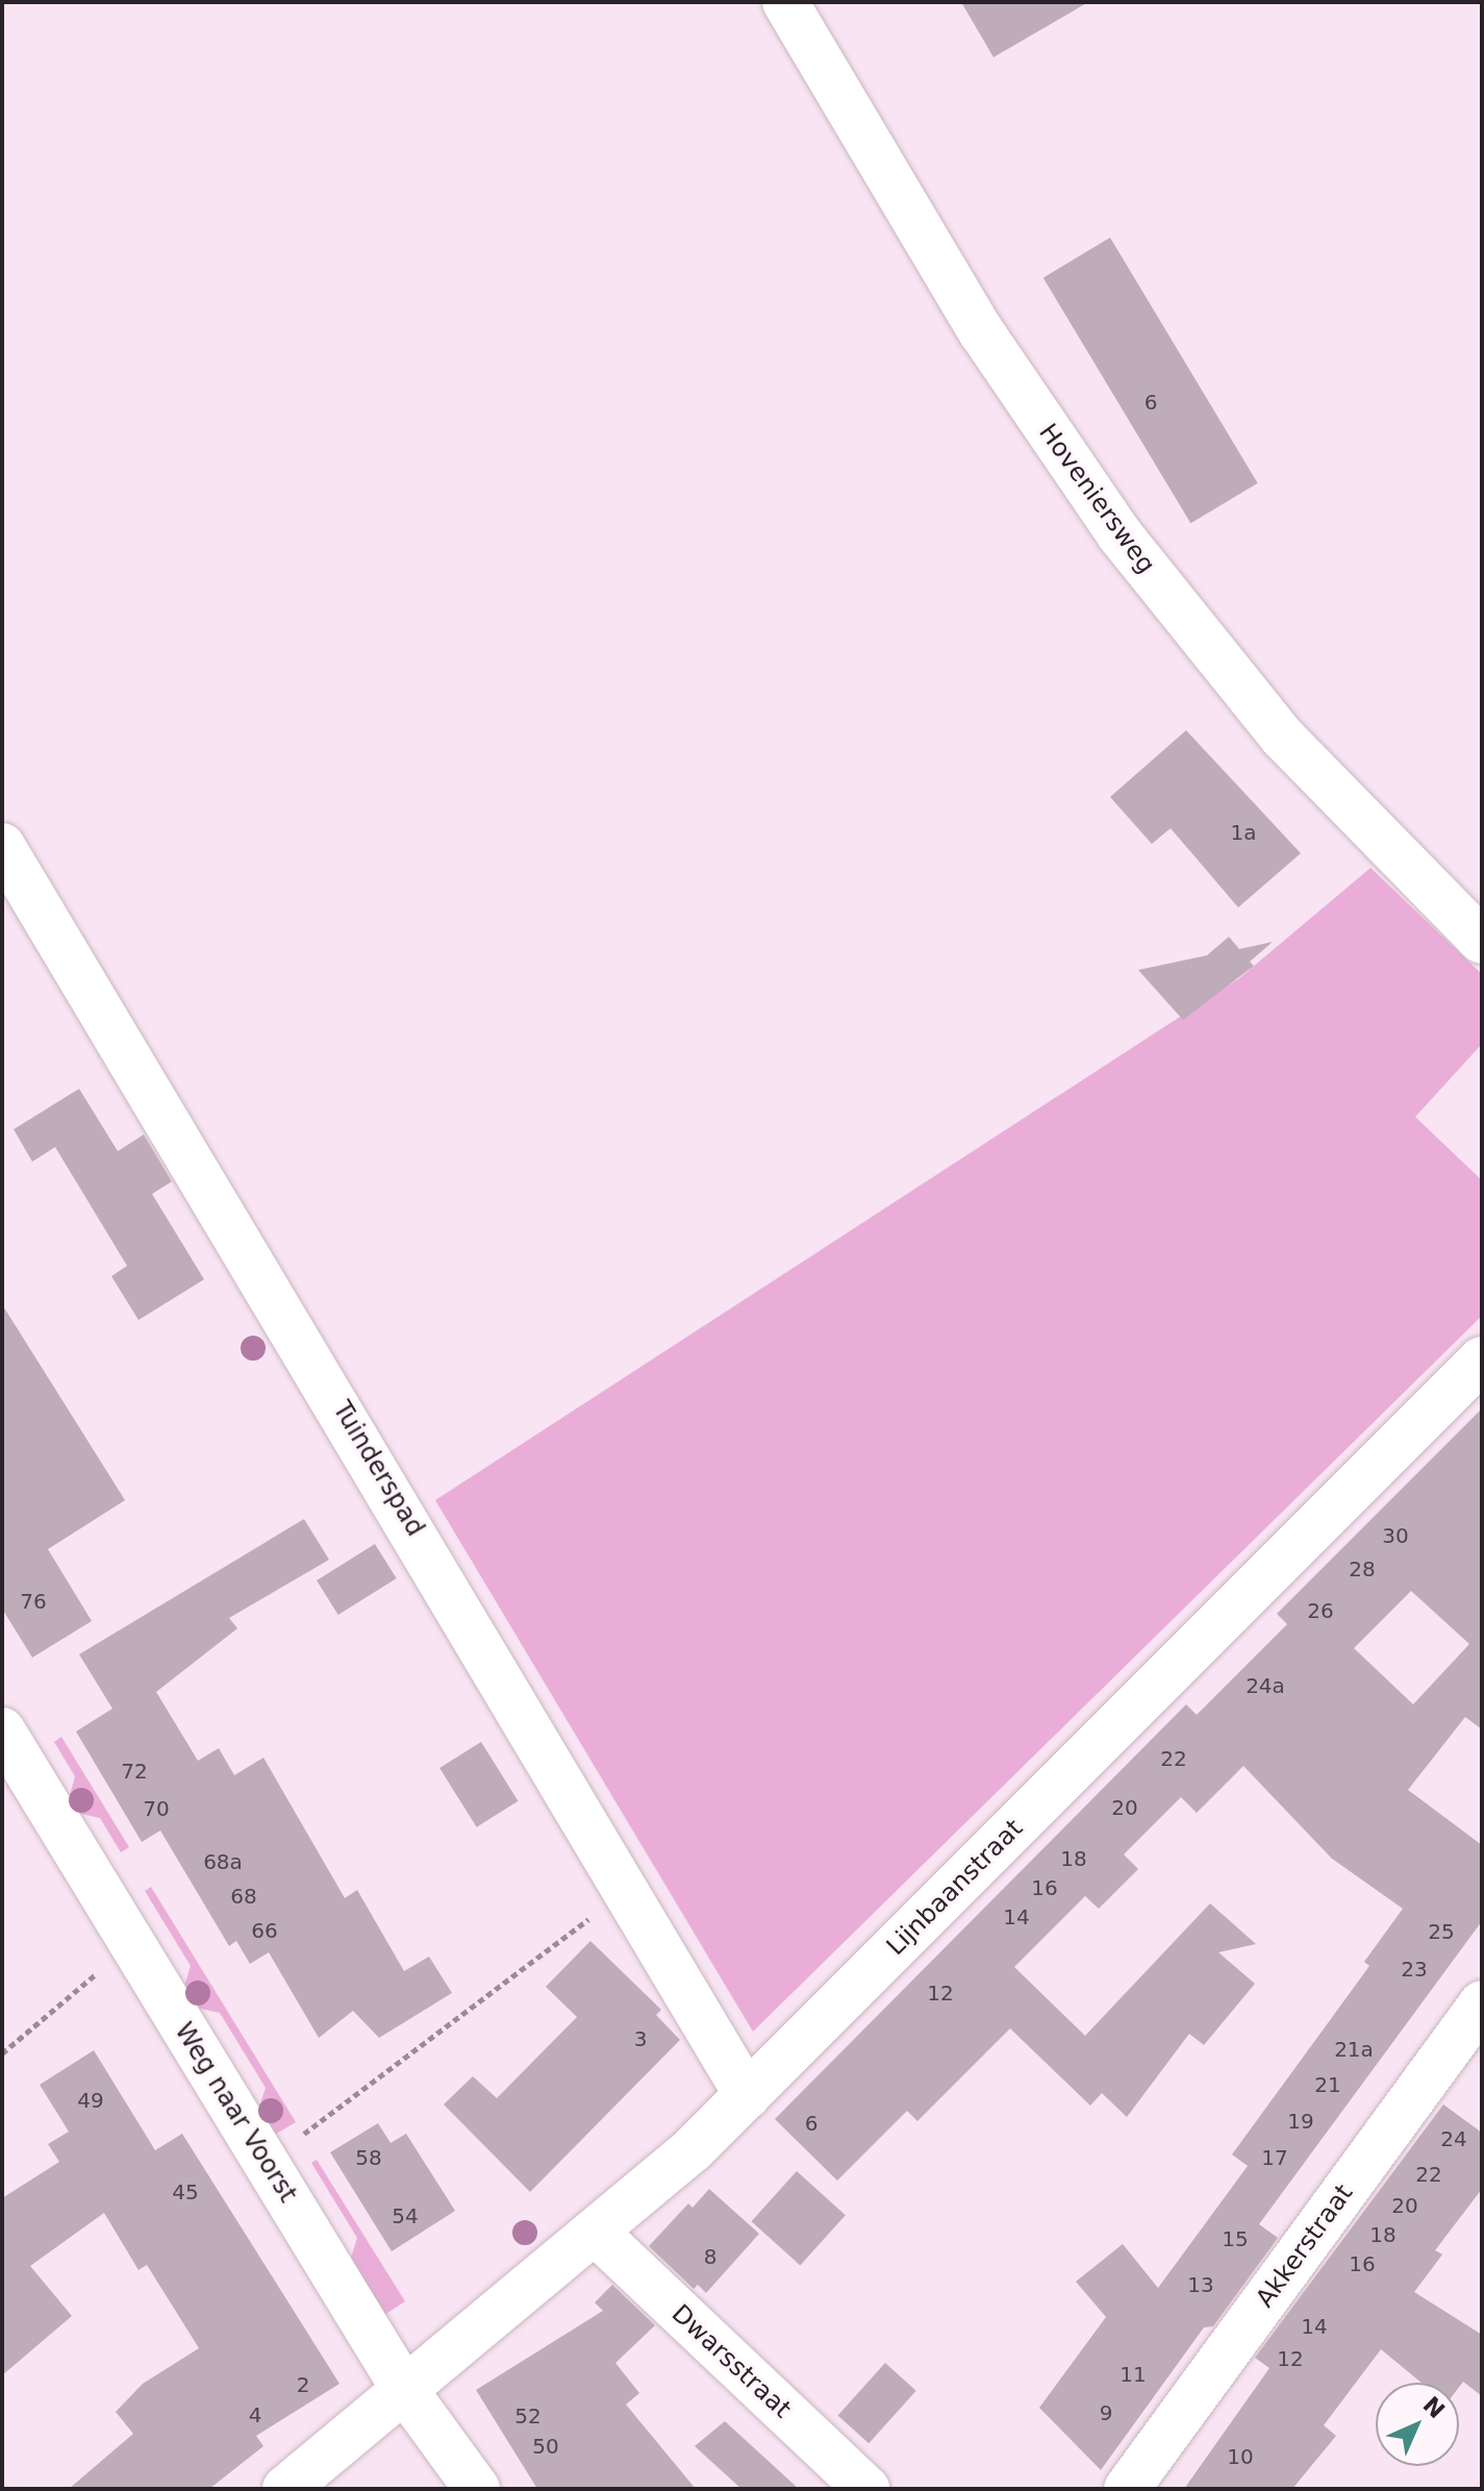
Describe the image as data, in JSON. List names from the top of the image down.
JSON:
{
  "streets": {
    "street": [
      "Hoveniersweg",
      "Tuinderspad",
      "Lijnbaanstraat",
      "Weg naar Voorst",
      "Akkerstraat",
      "Dwarsstraat"
    ]
  },
  "crossings": [
    ["Tuinderspad", "Lijnbaanstraat"],
    ["Lijnbaanstraat", "Weg naar Voorst"],
    ["Lijnbaanstraat", "Dwarsstraat"]
  ],
  "house_numbers": [
    "6",
    "1a",
    "30",
    "28",
    "76",
    "26",
    "24a",
    "22",
    "72",
    "20",
    "70",
    "18",
    "68a",
    "16",
    "68",
    "14",
    "66",
    "25",
    "23",
    "12",
    "3",
    "21a",
    "21",
    "49",
    "19",
    "6",
    "24",
    "58",
    "17",
    "22",
    "45",
    "20",
    "54",
    "18",
    "15",
    "8",
    "16",
    "13",
    "14",
    "12",
    "11",
    "2",
    "9",
    "4",
    "52",
    "50",
    "10"
  ],
  "north": "top right"
}
